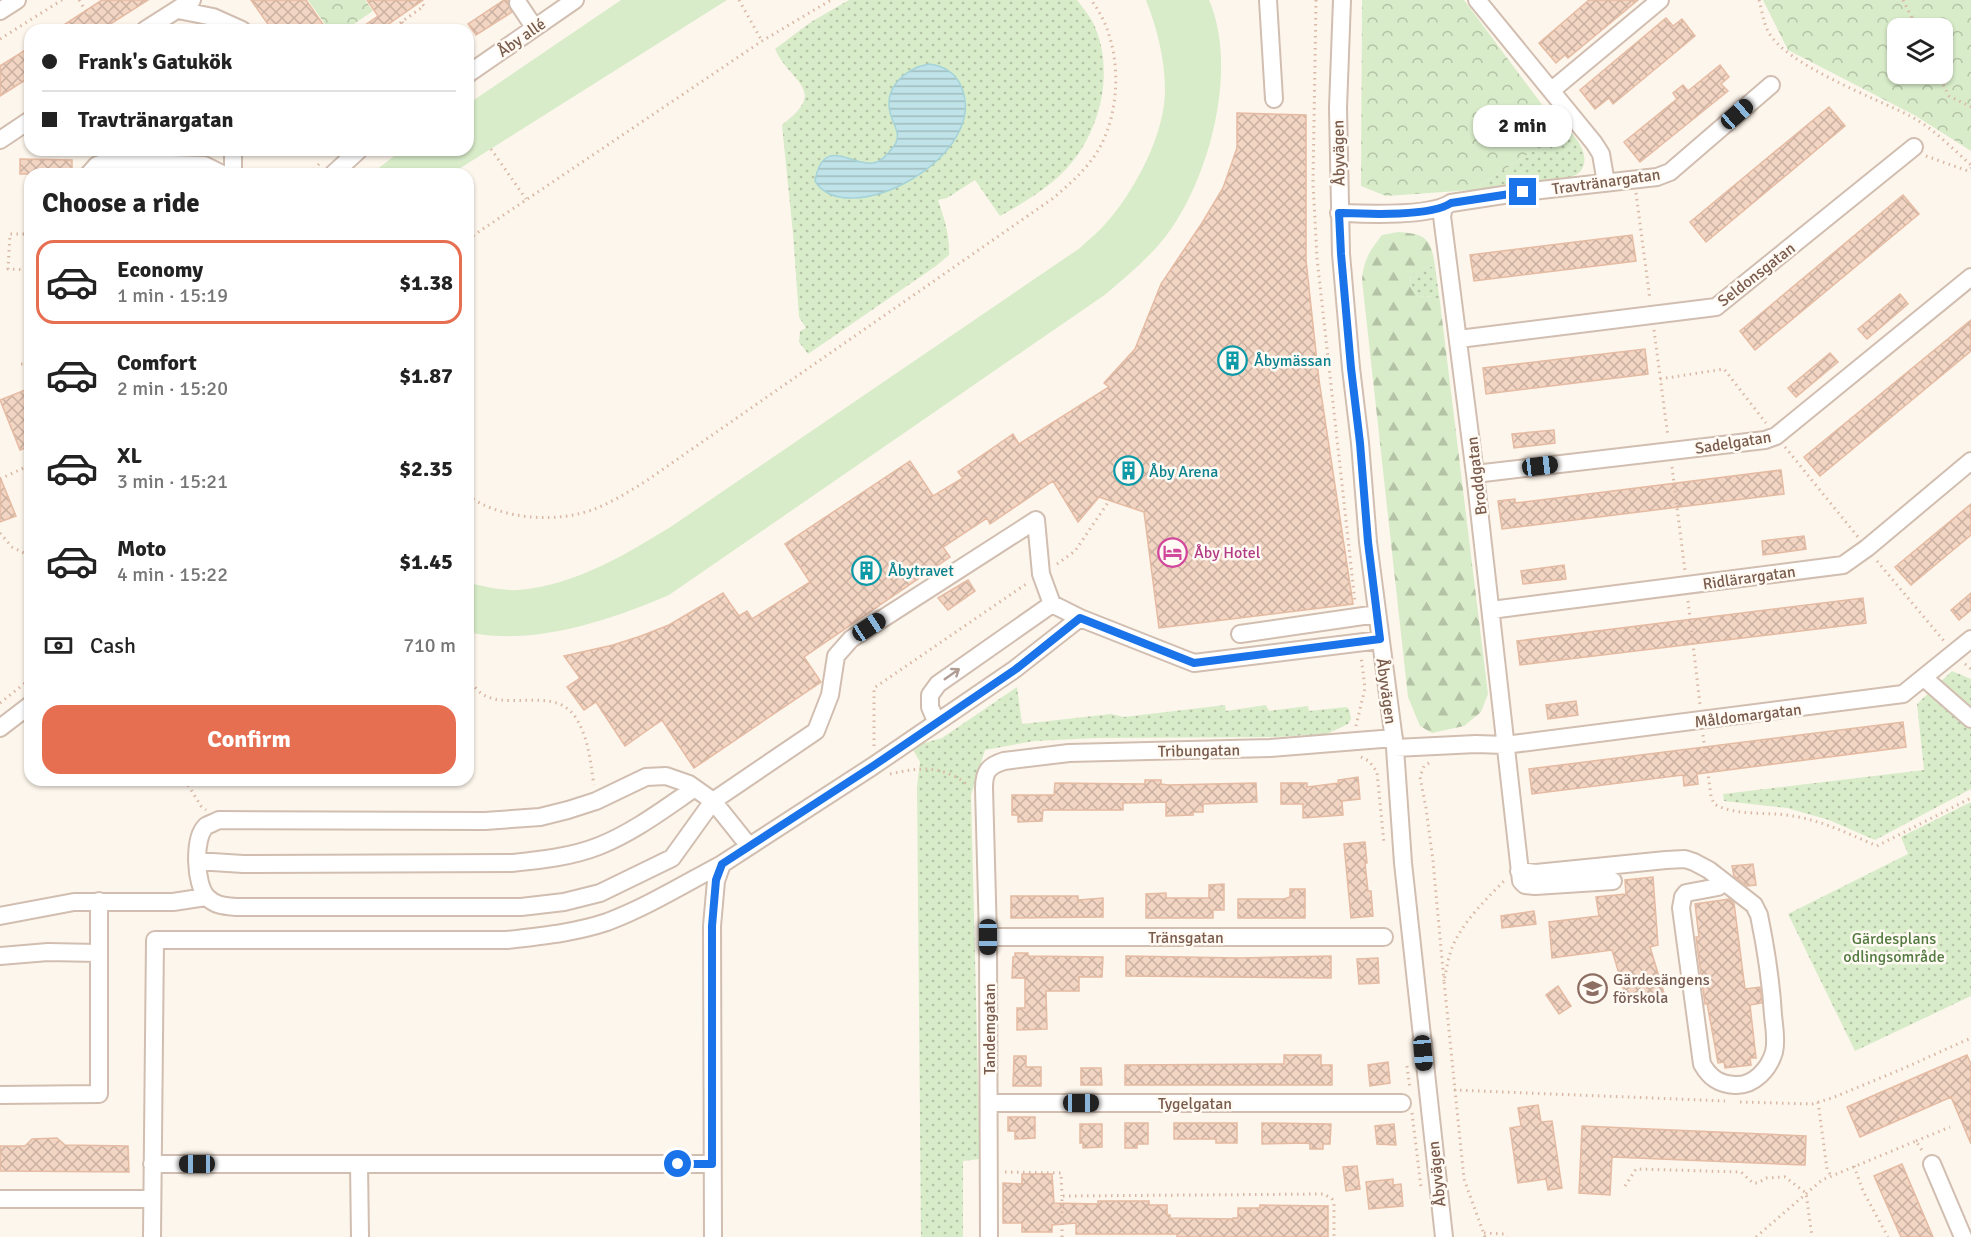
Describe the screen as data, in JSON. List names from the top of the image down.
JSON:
{
  "streets": {
    "street": [
      "Åby allé",
      "Åbyvägen",
      "Travtränargatan",
      "Seldonsgatan",
      "Sadelgatan",
      "Broddgatan",
      "Ridlärargatan",
      "Måldomargatan",
      "Tribungatan",
      "Tränsgatan",
      "Tandemgatan",
      "Tygelgatan"
    ]
  },
  "crossings": [
    ["Åbyvägen", "Travtränargatan"],
    ["Åbyvägen", "Måldomargatan"],
    ["Åbyvägen", "Tribungatan"],
    ["Travtränargatan", "Broddgatan"],
    ["Seldonsgatan", "Broddgatan"],
    ["Sadelgatan", "Broddgatan"],
    ["Broddgatan", "Ridlärargatan"],
    ["Broddgatan", "Måldomargatan"],
    ["Måldomargatan", "Tribungatan"],
    ["Tribungatan", "Tandemgatan"],
    ["Tränsgatan", "Tandemgatan"],
    ["Tandemgatan", "Tygelgatan"]
  ],
  "parks": ["Gärdesplans odlingsområde"],
  "places": {
    "building": ["Åbymässan", "Åby Arena", "Åbytravet"],
    "hotel": ["Åby Hotel"],
    "school or university": ["Gärdesängens förskola"]
  },
  "page": {
    "banner": ["Frank's Gatukök", "Travtränargatan"],
    "bubble": "2 min",
    "heading": "Choose a ride",
    "list": [
      {
        "name": "Economy",
        "note": "1 min · 15:19",
        "value": "$1.38"
      },
      {
        "name": "Comfort",
        "note": "2 min · 15:20",
        "value": "$1.87"
      },
      {
        "name": "XL",
        "note": "3 min · 15:21",
        "value": "$2.35"
      },
      {
        "name": "Moto",
        "note": "4 min · 15:22",
        "value": "$1.45"
      }
    ],
    "pay": ["Cash", "710 m"],
    "buttons": "Confirm"
  }
}
